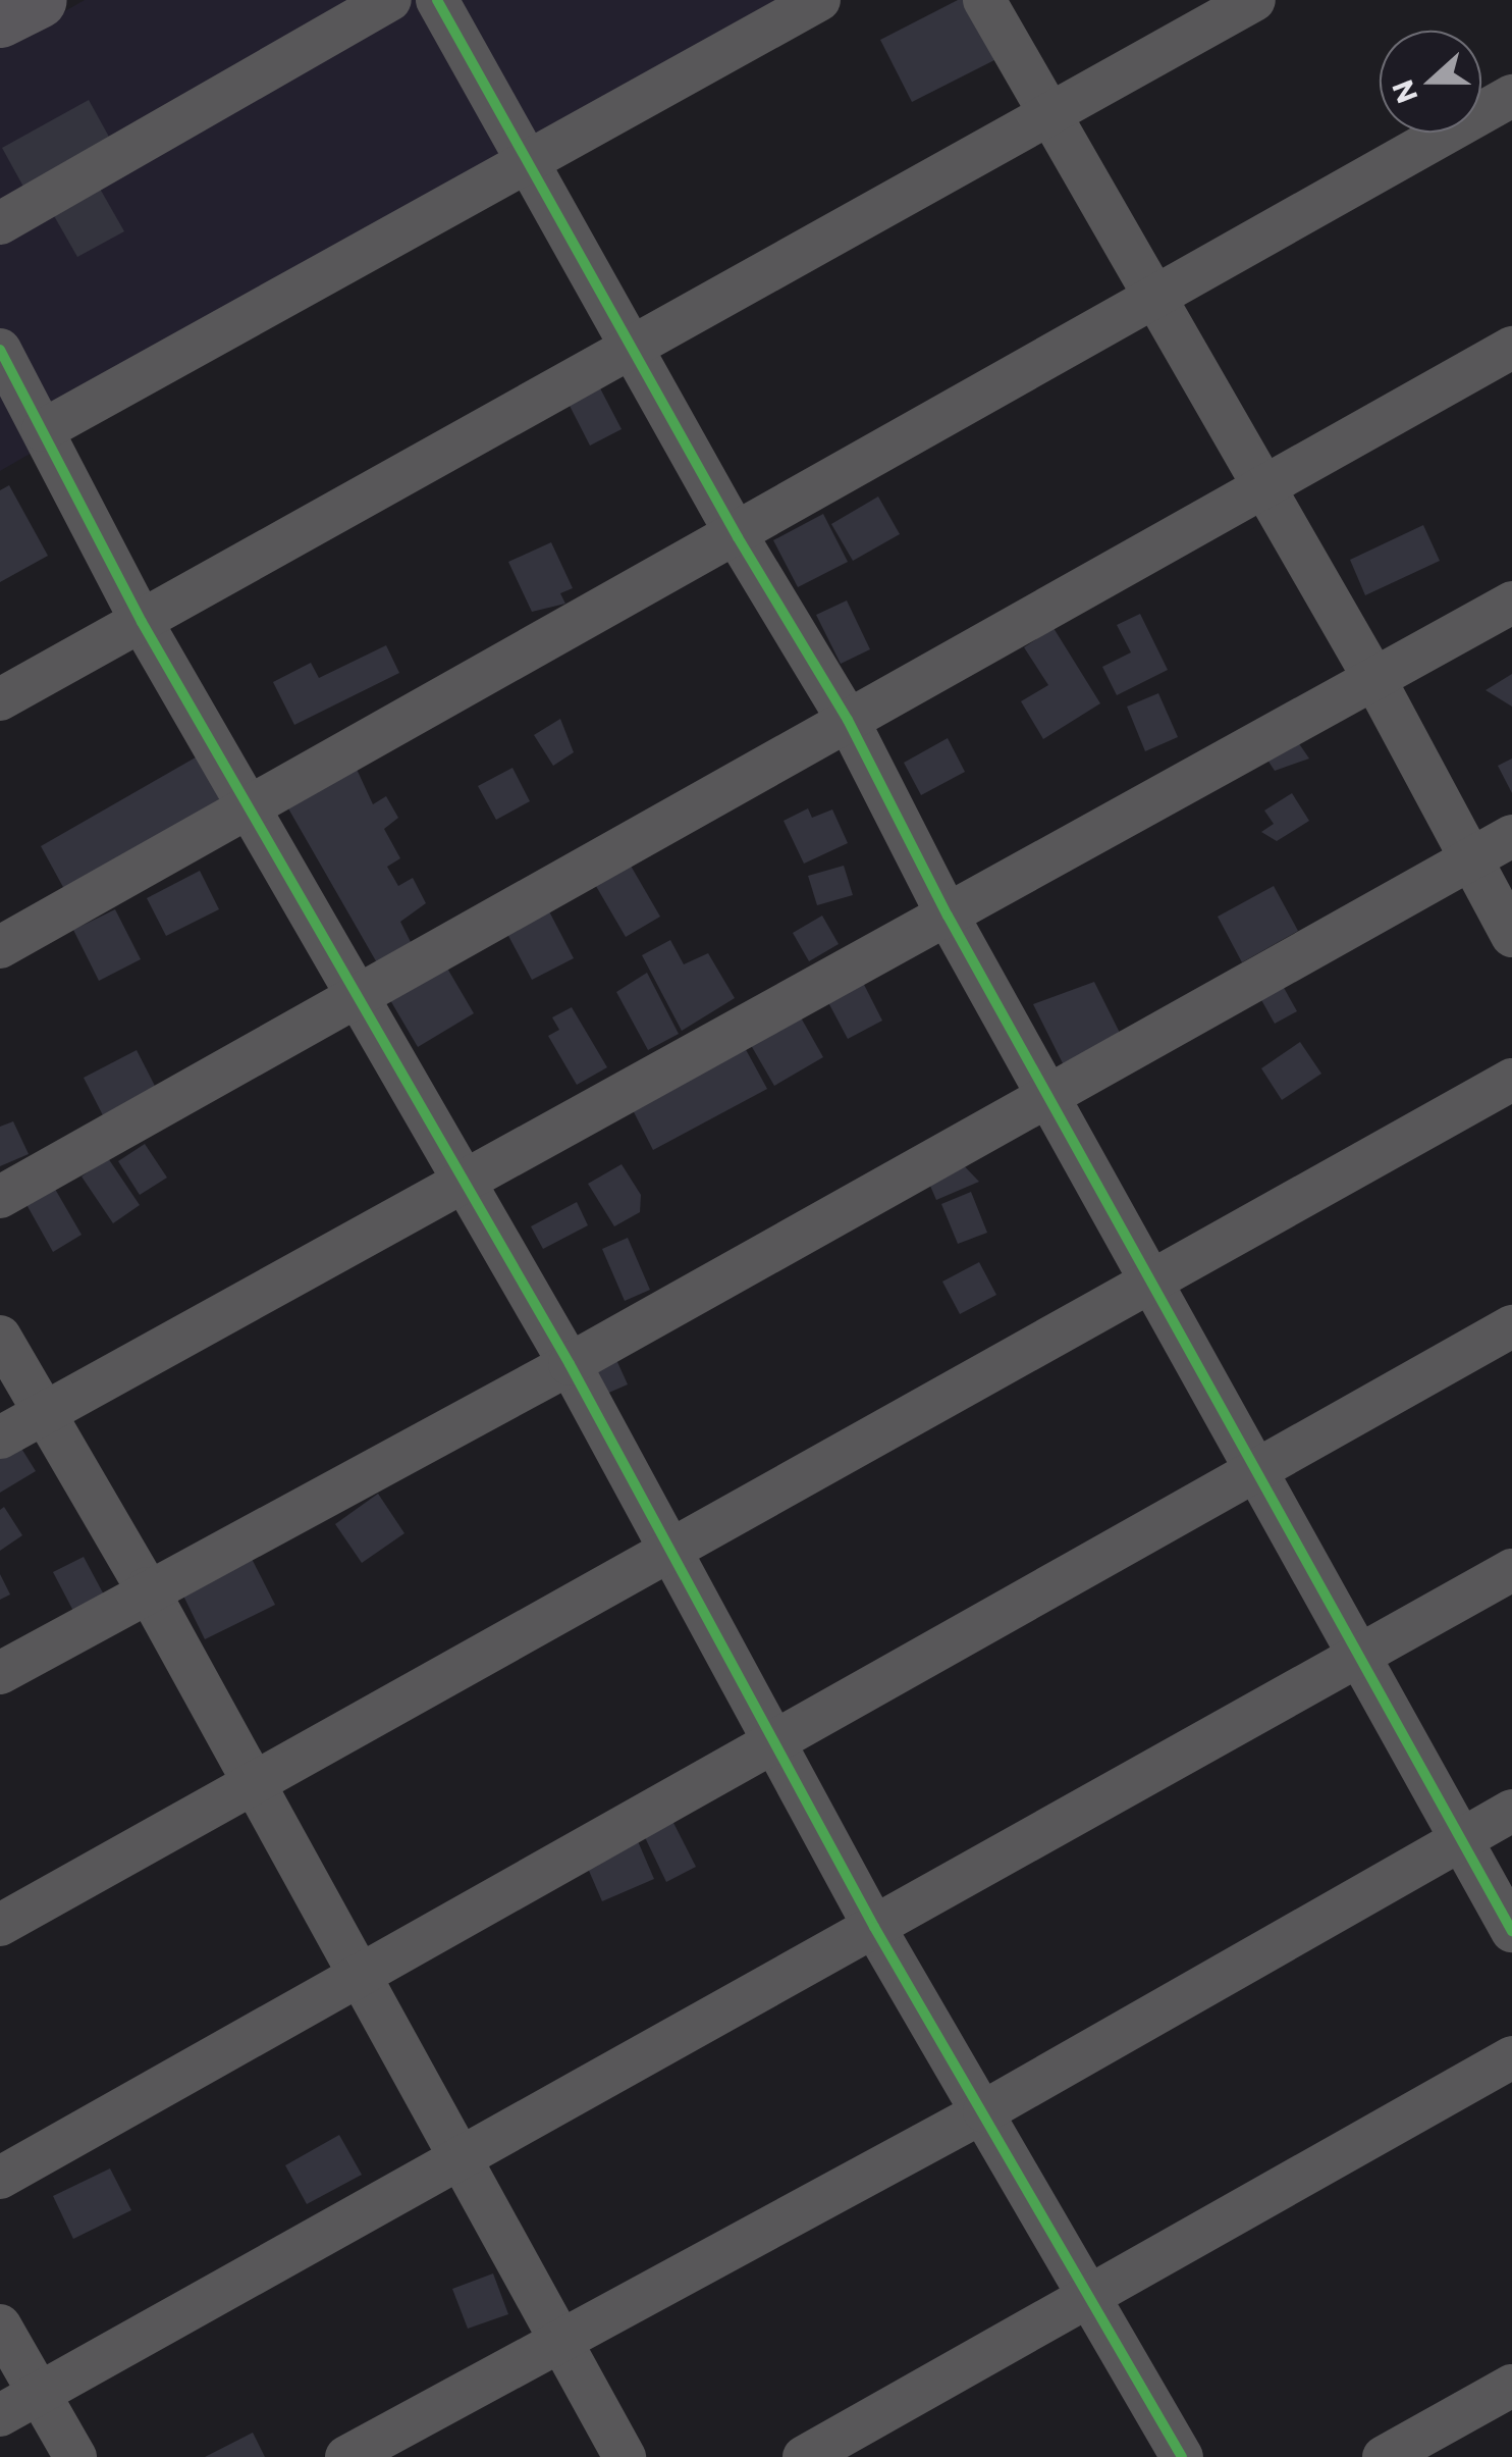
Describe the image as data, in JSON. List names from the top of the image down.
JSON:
{
  "north": "left"
}
